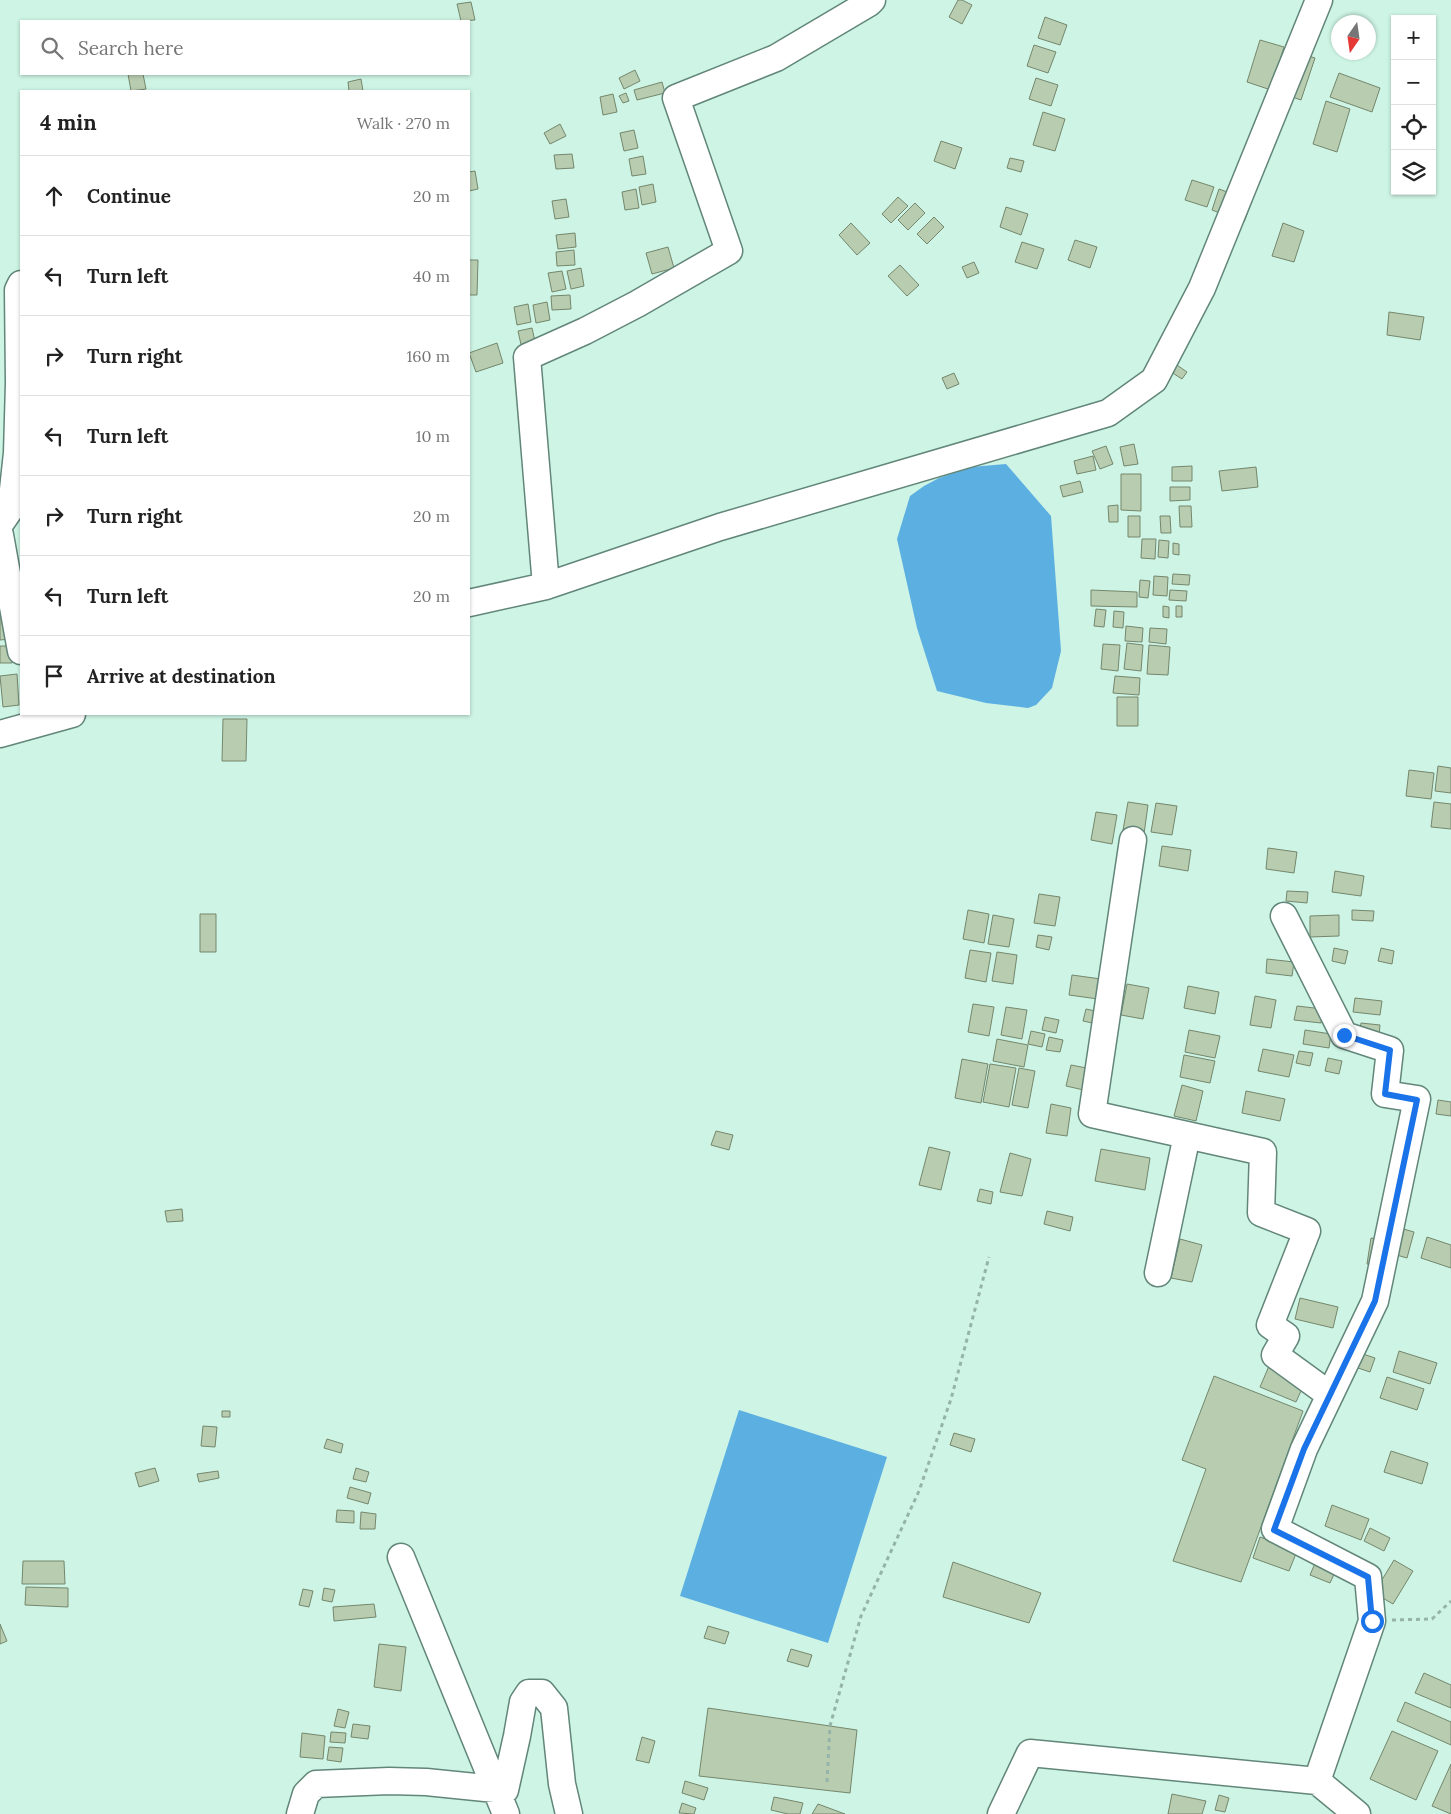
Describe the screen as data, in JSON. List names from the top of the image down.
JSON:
{
  "north": "bottom",
  "page": {
    "map_buttons": ["+", "−"],
    "search": "Search here",
    "heading": ["4 min", "Walk · 270 m"],
    "list": [
      ["Continue", "20 m"],
      ["Turn left", "40 m"],
      ["Turn right", "160 m"],
      ["Turn left", "10 m"],
      ["Turn right", "20 m"],
      ["Turn left", "20 m"],
      "Arrive at destination"
    ]
  }
}
